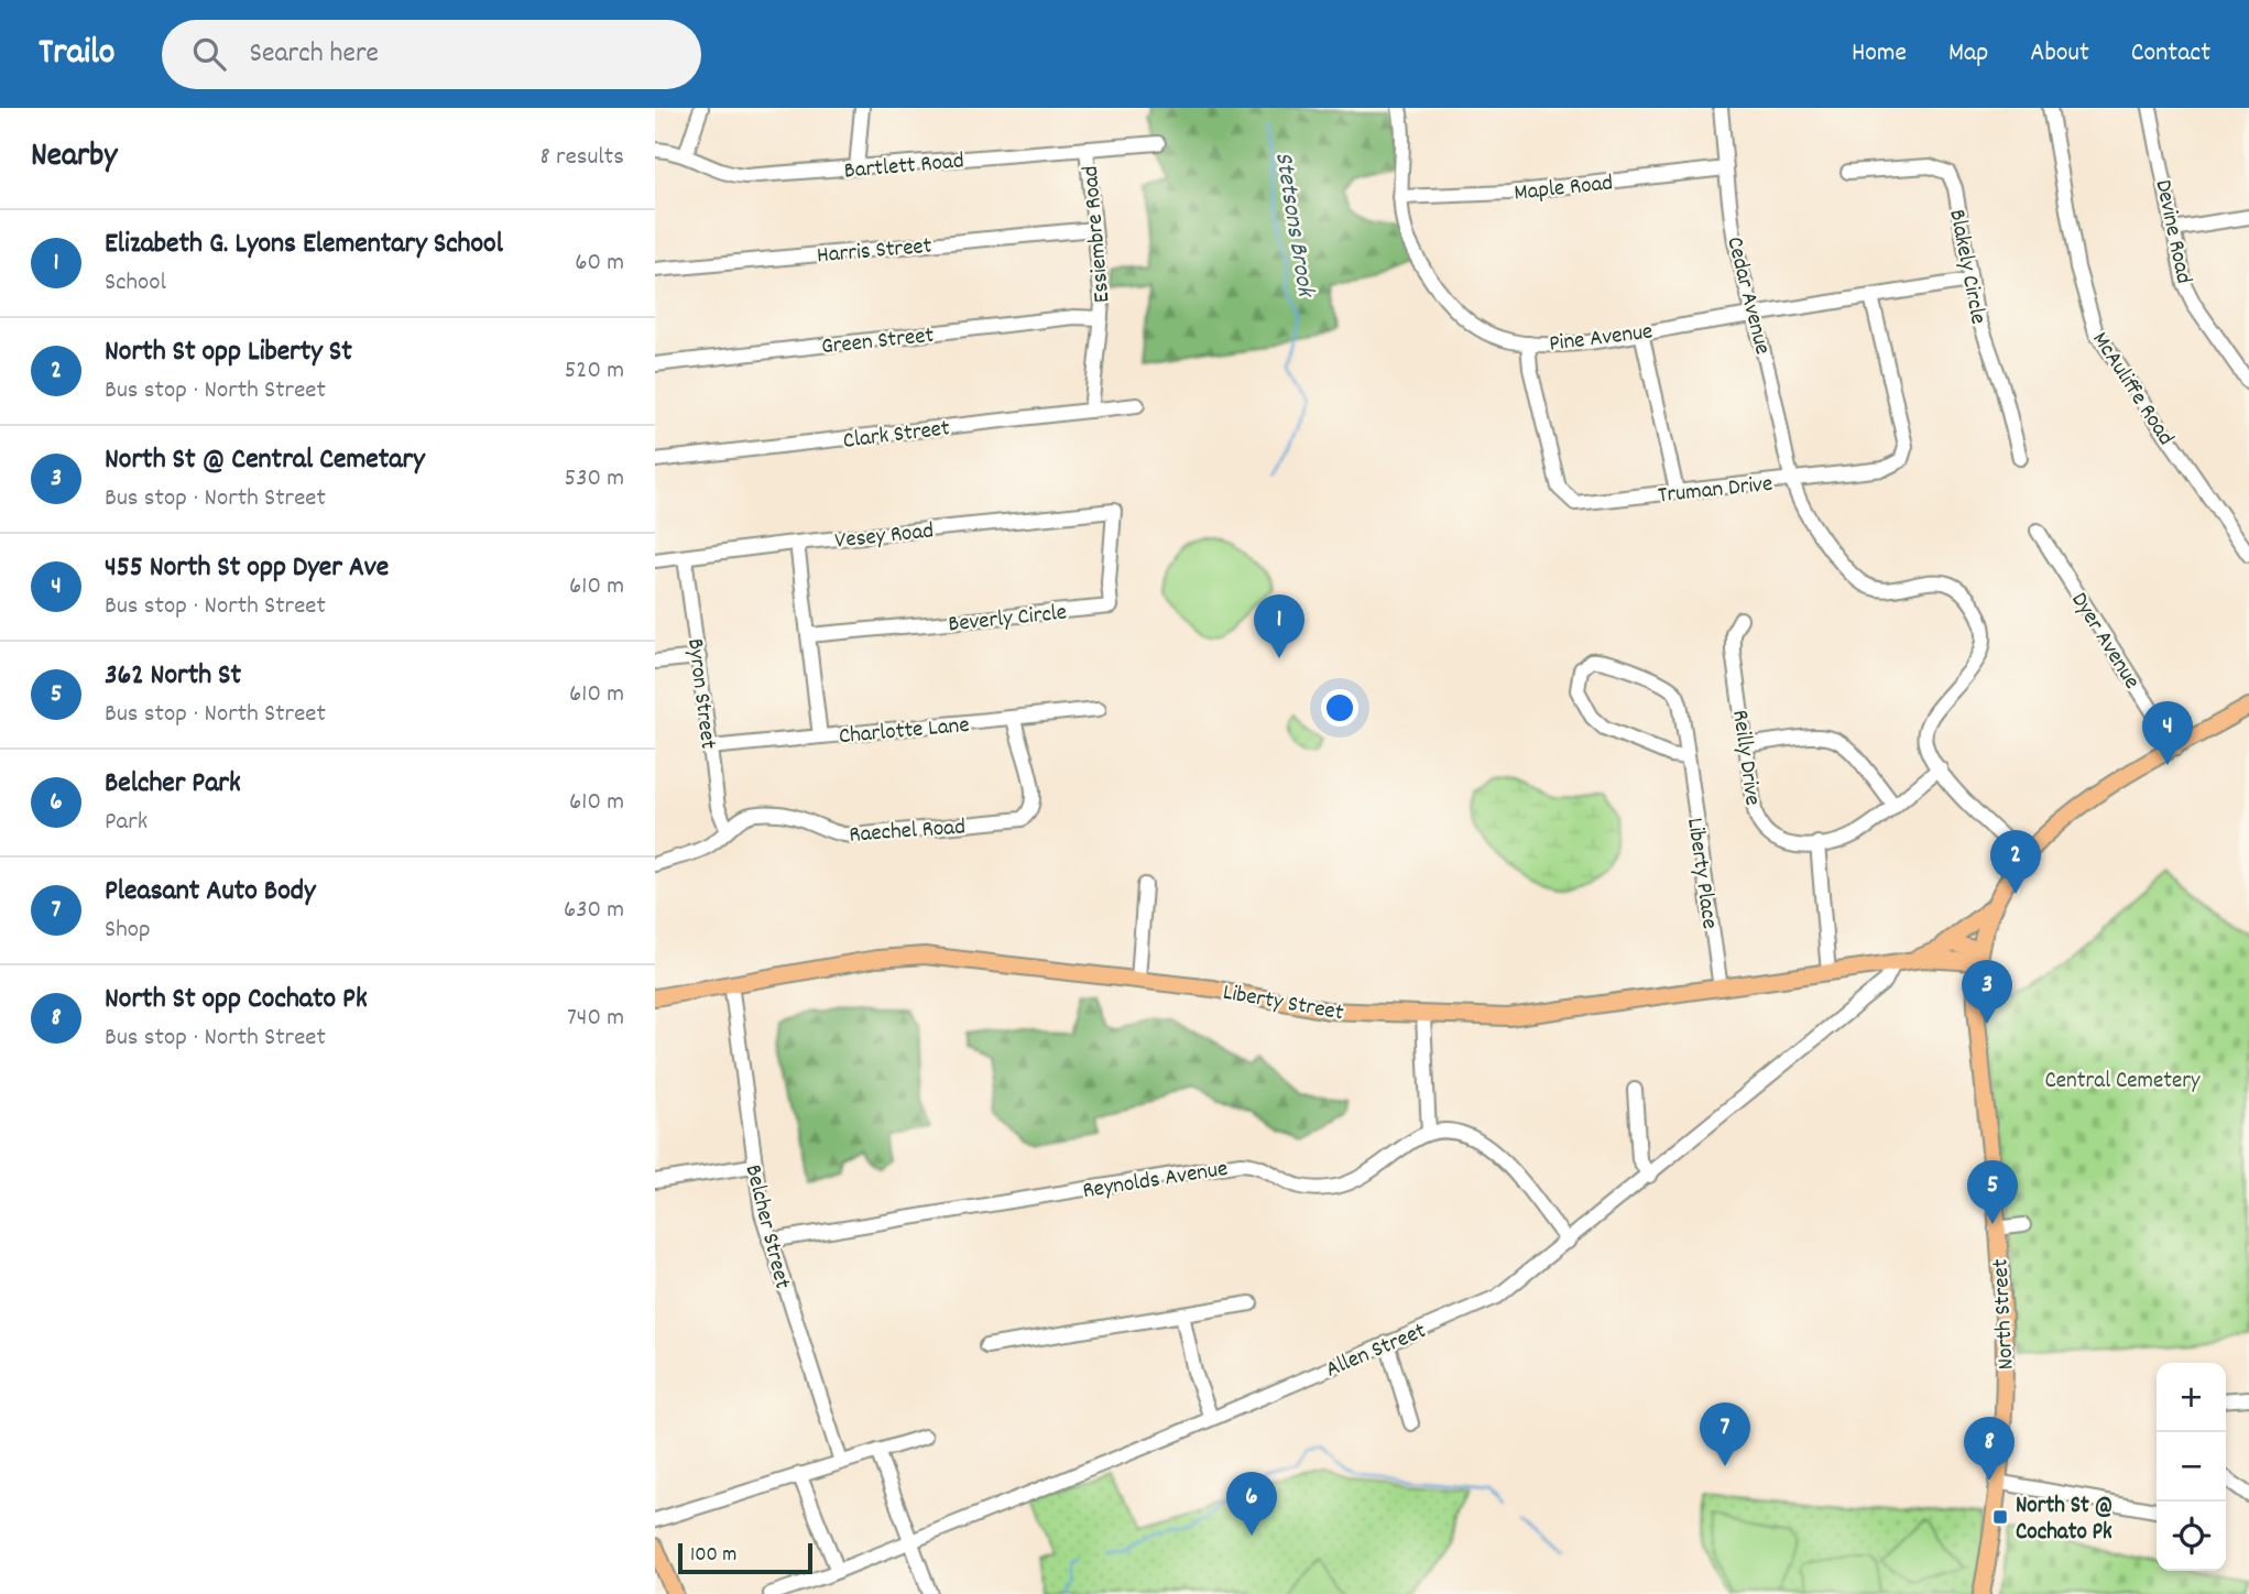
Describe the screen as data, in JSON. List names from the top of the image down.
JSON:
{
  "streets": {
    "main road": ["Liberty Street", "North Street"],
    "street": [
      "Bartlett Road",
      "Maple Road",
      "Devine Road",
      "Essiembre Road",
      "Harris Street",
      "Blakely Circle",
      "Cedar Avenue",
      "Pine Avenue",
      "Green Street",
      "McAuliffe Road",
      "Clark Street",
      "Truman Drive",
      "Vesey Road",
      "Beverly Circle",
      "Dyer Avenue",
      "Byron Street",
      "Charlotte Lane",
      "Reilly Drive",
      "Raechel Road",
      "Liberty Place",
      "Reynolds Avenue",
      "Belcher Street",
      "Allen Street"
    ]
  },
  "crossings": [
    ["Bartlett Road", "Essiembre Road"],
    ["Maple Road", "Cedar Avenue"],
    ["Maple Road", "Pine Avenue"],
    ["Essiembre Road", "Harris Street"],
    ["Essiembre Road", "Green Street"],
    ["Essiembre Road", "Clark Street"],
    ["Blakely Circle", "Pine Avenue"],
    ["Cedar Avenue", "Pine Avenue"],
    ["Cedar Avenue", "Truman Drive"],
    ["Pine Avenue", "Truman Drive"],
    ["Truman Drive", "Reilly Drive"],
    ["Truman Drive", "North Street"],
    ["Vesey Road", "Beverly Circle"],
    ["Vesey Road", "Byron Street"],
    ["Dyer Avenue", "North Street"],
    ["Byron Street", "Charlotte Lane"],
    ["Byron Street", "Raechel Road"],
    ["Charlotte Lane", "Raechel Road"],
    ["Liberty Place", "Liberty Street"],
    ["Liberty Street", "Belcher Street"],
    ["Liberty Street", "North Street"],
    ["Liberty Street", "Allen Street"],
    ["Reynolds Avenue", "Belcher Street"]
  ],
  "water": ["Stetsons Brook"],
  "parks": ["Central Cemetery"],
  "places": {
    "transit": ["North St @ Cochato Pk"]
  },
  "scale_bar": "100 m",
  "page": {
    "header": "Trailo",
    "search": "Search here",
    "nav": [
      "Home",
      "Map",
      "About",
      "Contact"
    ],
    "heading": ["Nearby", "8 results"],
    "list": [
      {
        "mark": "1",
        "name": "Elizabeth G. Lyons Elementary School",
        "note": "School",
        "value": "60 m"
      },
      {
        "mark": "2",
        "name": "North St opp Liberty St",
        "note": "Bus stop · North Street",
        "value": "520 m"
      },
      {
        "mark": "3",
        "name": "North St @ Central Cemetary",
        "note": "Bus stop · North Street",
        "value": "530 m"
      },
      {
        "mark": "4",
        "name": "455 North St opp Dyer Ave",
        "note": "Bus stop · North Street",
        "value": "610 m"
      },
      {
        "mark": "5",
        "name": "362 North St",
        "note": "Bus stop · North Street",
        "value": "610 m"
      },
      {
        "mark": "6",
        "name": "Belcher Park",
        "note": "Park",
        "value": "610 m"
      },
      {
        "mark": "7",
        "name": "Pleasant Auto Body",
        "note": "Shop",
        "value": "630 m"
      },
      {
        "mark": "8",
        "name": "North St opp Cochato Pk",
        "note": "Bus stop · North Street",
        "value": "740 m"
      }
    ],
    "pins": [
      "1",
      "4",
      "2",
      "3",
      "5",
      "7",
      "8",
      "6"
    ],
    "map_buttons": ["+", "−"],
    "scale": "100 m"
  }
}
